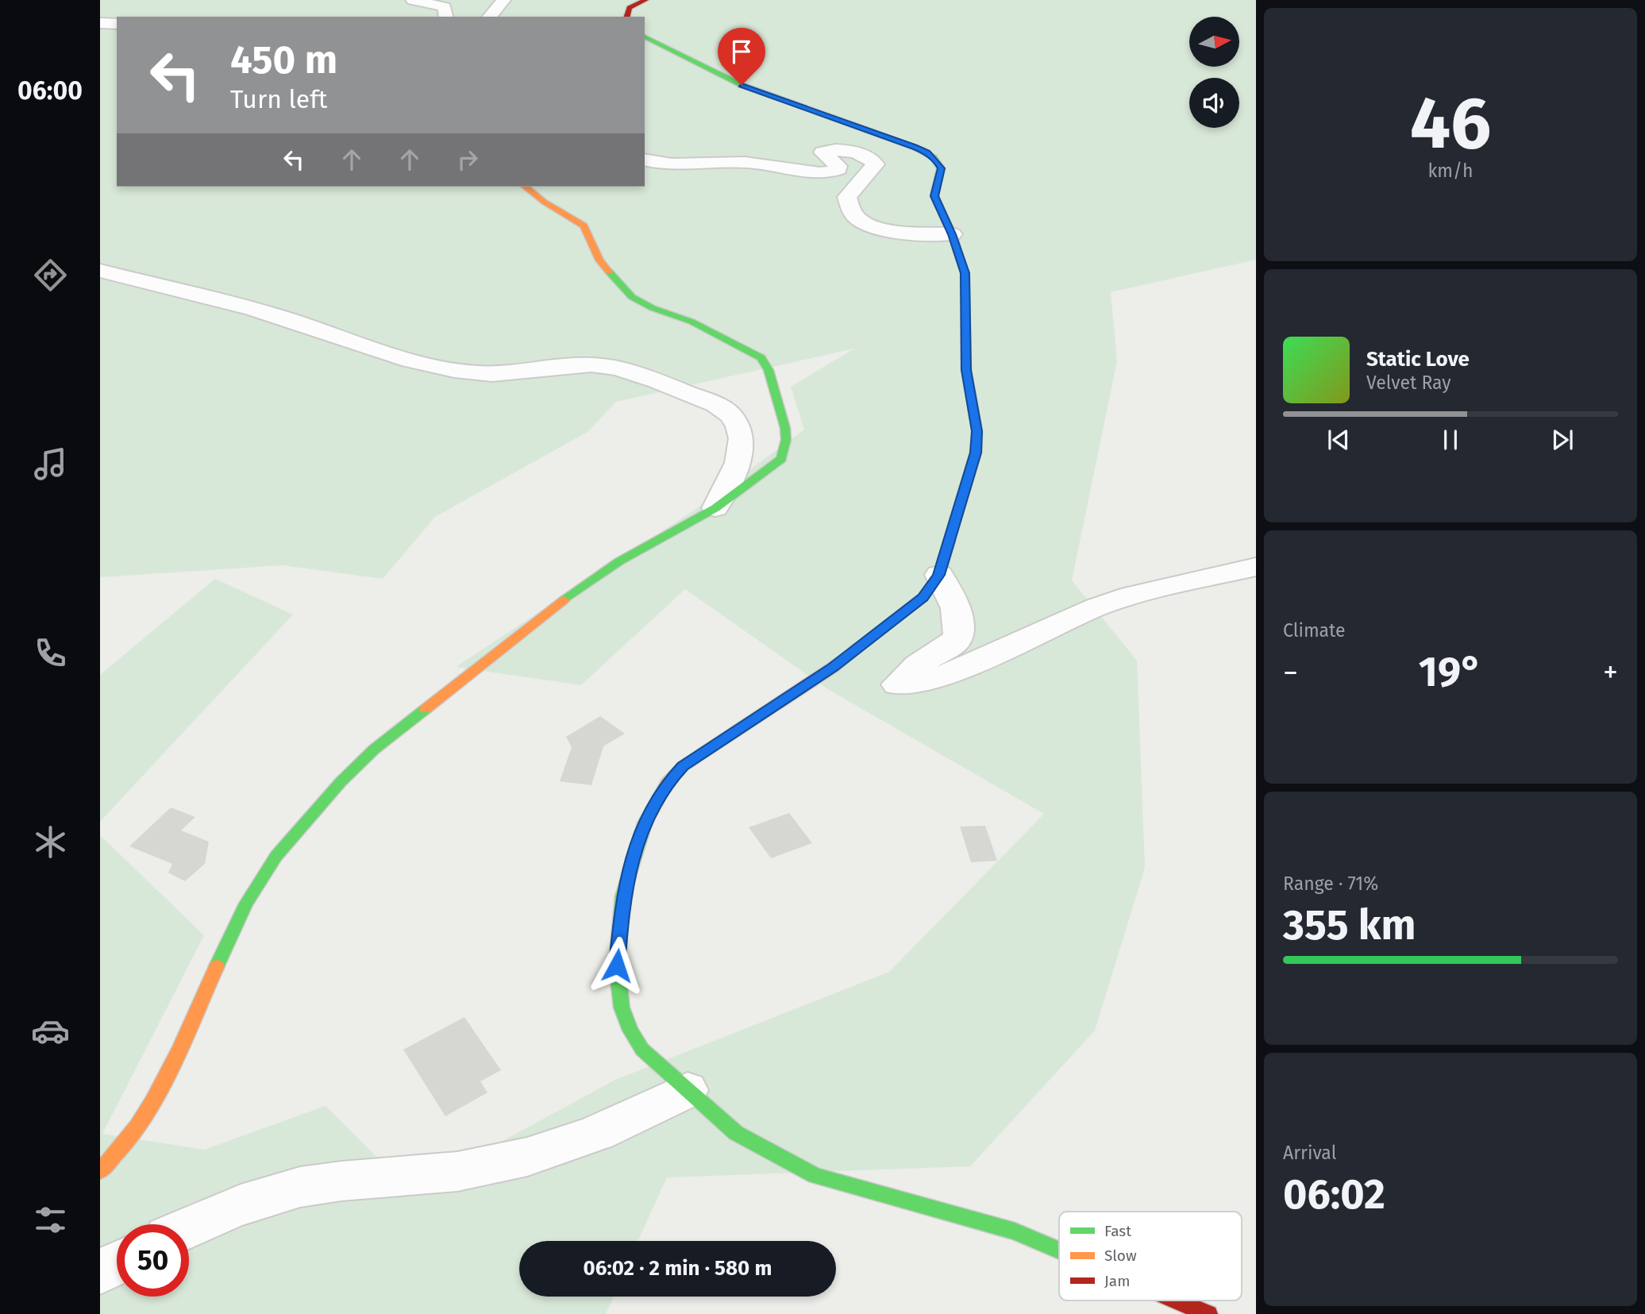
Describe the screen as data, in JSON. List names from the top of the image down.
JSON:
{
  "legend": ["Fast", "Slow", "Jam"],
  "north": "right",
  "page": {
    "tabs": "06:00",
    "tile": [
      ["46", "km/h"],
      "Climate",
      ["Range · 71%", "355 km"],
      ["Arrival", "06:02"]
    ],
    "turn": ["450 m", "Turn left"],
    "song": ["Static Love", "Velvet Ray"],
    "heat": ["−", "19°", "+"],
    "limit": "50",
    "trip": "06:02 · 2 min · 580 m"
  }
}
